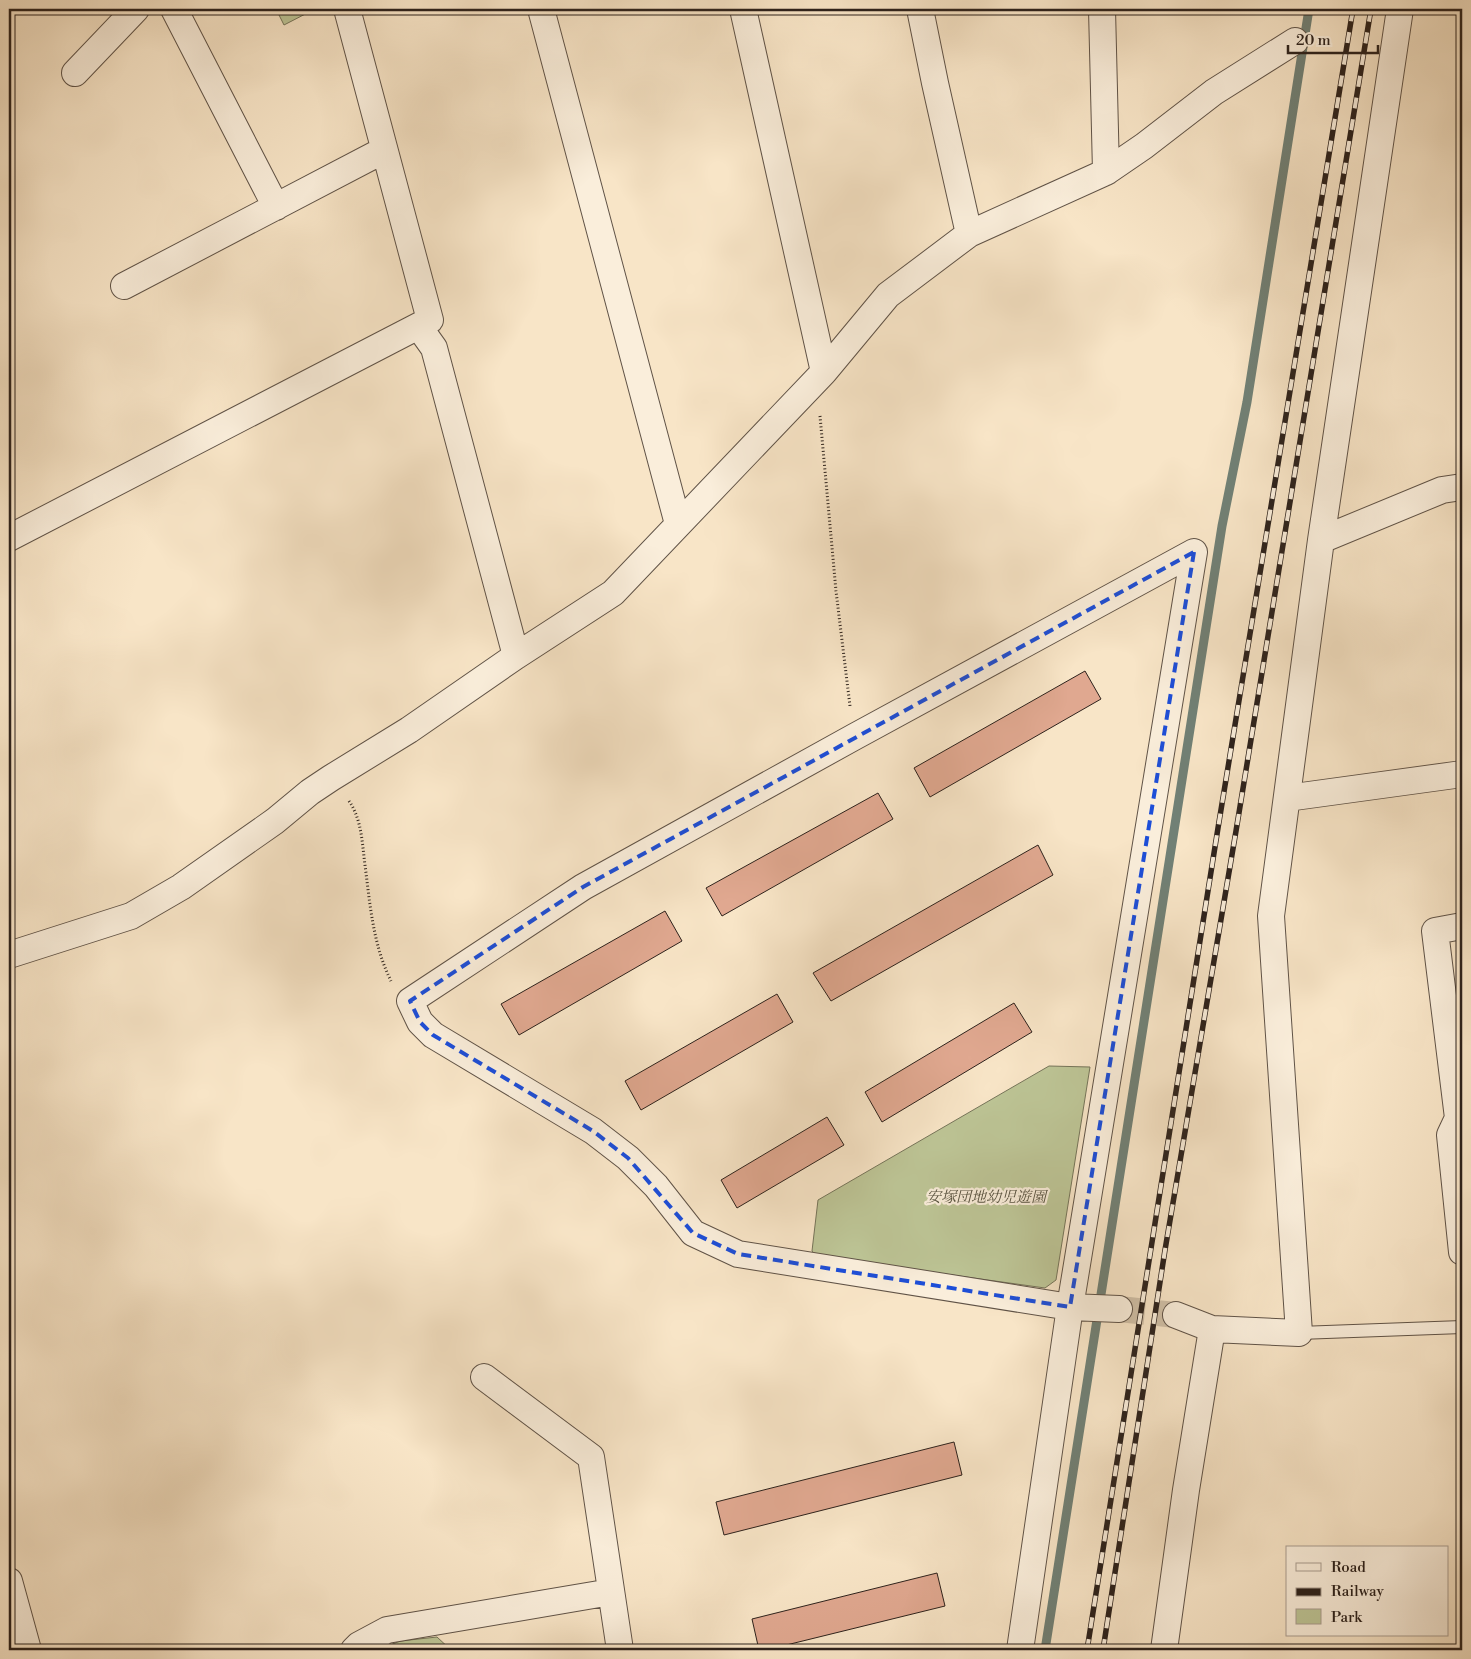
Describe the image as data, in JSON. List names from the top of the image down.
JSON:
{
  "parks": ["安塚団地幼児遊園"],
  "legend": ["Road", "Railway", "Park"],
  "scale_bar": "20 m"
}
